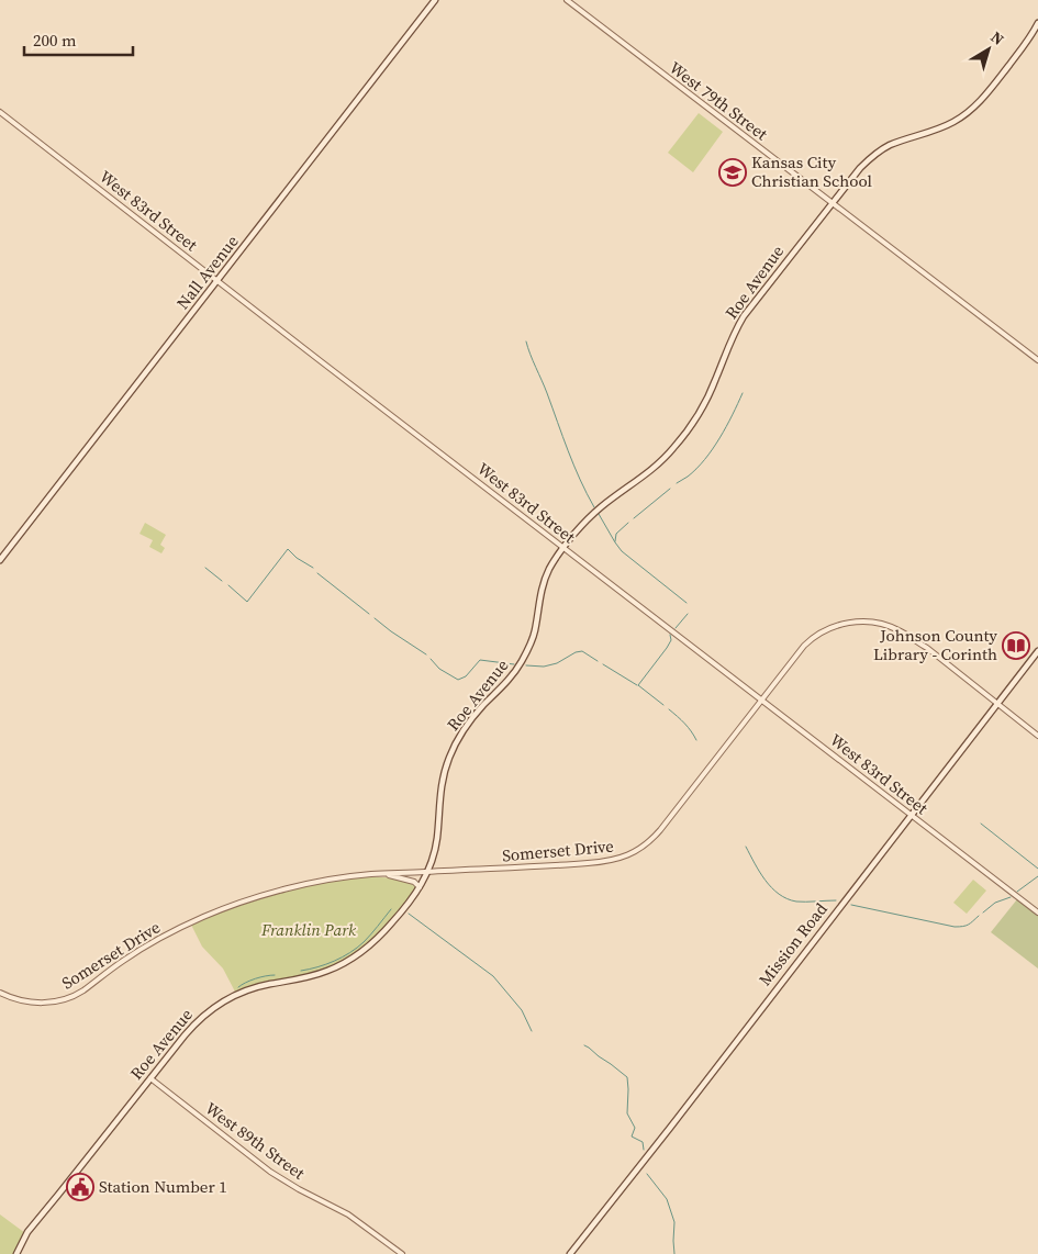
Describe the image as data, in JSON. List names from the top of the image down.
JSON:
{
  "streets": {
    "main road": ["Nall Avenue", "Roe Avenue", "Mission Road"],
    "street": [
      "West 79th Street",
      "West 83rd Street",
      "Somerset Drive",
      "West 89th Street"
    ]
  },
  "crossings": [
    ["West 79th Street", "Roe Avenue"],
    ["West 83rd Street", "Nall Avenue"],
    ["West 83rd Street", "Roe Avenue"],
    ["West 83rd Street", "Somerset Drive"],
    ["West 83rd Street", "Mission Road"],
    ["Roe Avenue", "Somerset Drive"],
    ["Roe Avenue", "West 89th Street"],
    ["Somerset Drive", "Mission Road"]
  ],
  "parks": ["Franklin Park"],
  "places": {
    "school or university": ["Kansas City Christian School"],
    "library": ["Johnson County Library - Corinth"],
    "public building": ["Station Number 1"]
  },
  "scale_bar": "200 m",
  "north": "top right"
}
